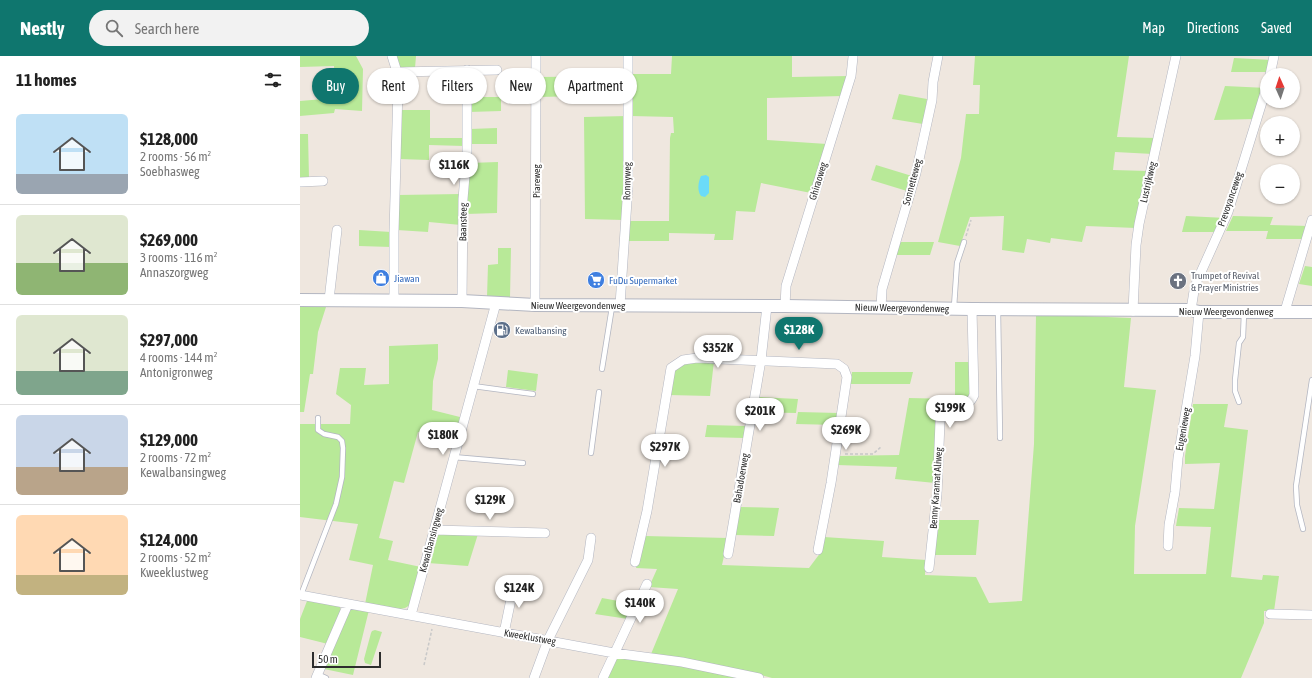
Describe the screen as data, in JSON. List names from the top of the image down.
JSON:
{
  "streets": {
    "street": [
      "Piareweg",
      "Ronnyweg",
      "Ghiraoweg",
      "Sonnetteweg",
      "Lustrijkweg",
      "Prevoyanceweg",
      "Baansteeg",
      "Nieuw Weergevondenweg",
      "Eugenieweg",
      "Bahadoerweg",
      "Benny Karamat Aliweg",
      "Kewalbansingweg",
      "Kweeklustweg"
    ]
  },
  "crossings": [
    ["Piareweg", "Nieuw Weergevondenweg"],
    ["Ronnyweg", "Nieuw Weergevondenweg"],
    ["Ghiraoweg", "Nieuw Weergevondenweg"],
    ["Sonnetteweg", "Nieuw Weergevondenweg"],
    ["Lustrijkweg", "Nieuw Weergevondenweg"],
    ["Prevoyanceweg", "Nieuw Weergevondenweg"],
    ["Prevoyanceweg", "Eugenieweg"],
    ["Baansteeg", "Nieuw Weergevondenweg"],
    ["Nieuw Weergevondenweg", "Eugenieweg"],
    ["Nieuw Weergevondenweg", "Bahadoerweg"],
    ["Nieuw Weergevondenweg", "Benny Karamat Aliweg"],
    ["Nieuw Weergevondenweg", "Kewalbansingweg"],
    ["Kewalbansingweg", "Kweeklustweg"]
  ],
  "places": {
    "shop": ["Jiawan"],
    "supermarket": ["FuDu Supermarket"],
    "church": ["Trumpet of Revival & Prayer Ministries"],
    "fuel station": ["Kewalbansing"]
  },
  "scale_bar": "50 m",
  "north": "top",
  "page": {
    "header": "Nestly",
    "search": "Search here",
    "nav": ["Map", "Directions", "Saved"],
    "heading": "11 homes",
    "map_buttons": ["+", "−"],
    "chip": [
      "Buy",
      "Rent",
      "Filters",
      "New",
      "Apartment"
    ],
    "list": [
      {
        "name": "$128,000",
        "note": "2 rooms · 56 m² · Soebhasweg"
      },
      {
        "name": "$269,000",
        "note": "3 rooms · 116 m² · Annaszorgweg"
      },
      {
        "name": "$297,000",
        "note": "4 rooms · 144 m² · Antonigronweg"
      },
      {
        "name": "$129,000",
        "note": "2 rooms · 72 m² · Kewalbansingweg"
      },
      {
        "name": "$124,000",
        "note": "2 rooms · 52 m² · Kweeklustweg"
      }
    ],
    "price": [
      "$116K",
      "$128K",
      "$352K",
      "$199K",
      "$201K",
      "$269K",
      "$180K",
      "$297K",
      "$129K",
      "$124K",
      "$140K"
    ],
    "scale": "50 m"
  }
}
